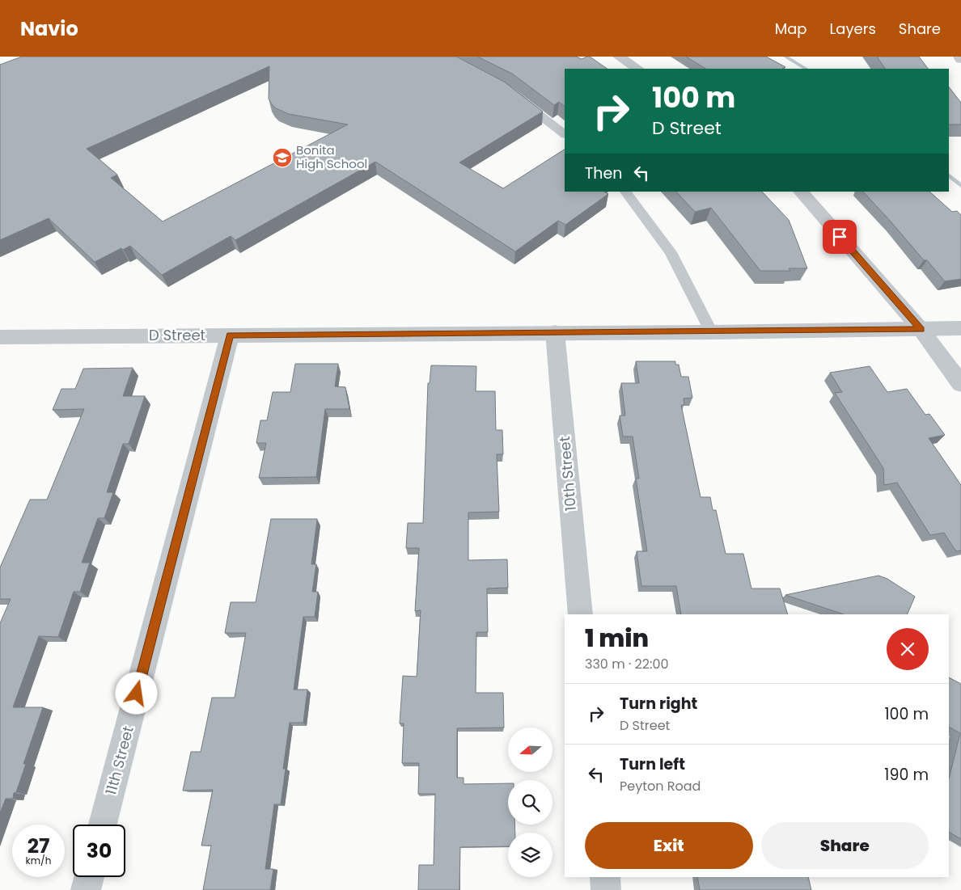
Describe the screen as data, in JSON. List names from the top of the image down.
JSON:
{
  "streets": {
    "street": ["D Street", "10th Street", "11th Street"]
  },
  "crossings": [
    ["D Street", "10th Street"],
    ["D Street", "11th Street"]
  ],
  "places": {
    "school or university": ["Bonita High School"]
  },
  "north": "left",
  "page": {
    "header": "Navio",
    "nav": ["Map", "Layers", "Share"],
    "turn": ["100 m", "D Street"],
    "then": "Then",
    "heading": ["1 min", "330 m · 22:00"],
    "list": [
      {
        "name": "Turn right",
        "note": "D Street",
        "value": "100 m"
      },
      {
        "name": "Turn left",
        "note": "Peyton Road",
        "value": "190 m"
      }
    ],
    "buttons": ["Exit", "Share"],
    "speed": "27 km/h",
    "limit": "30"
  }
}
